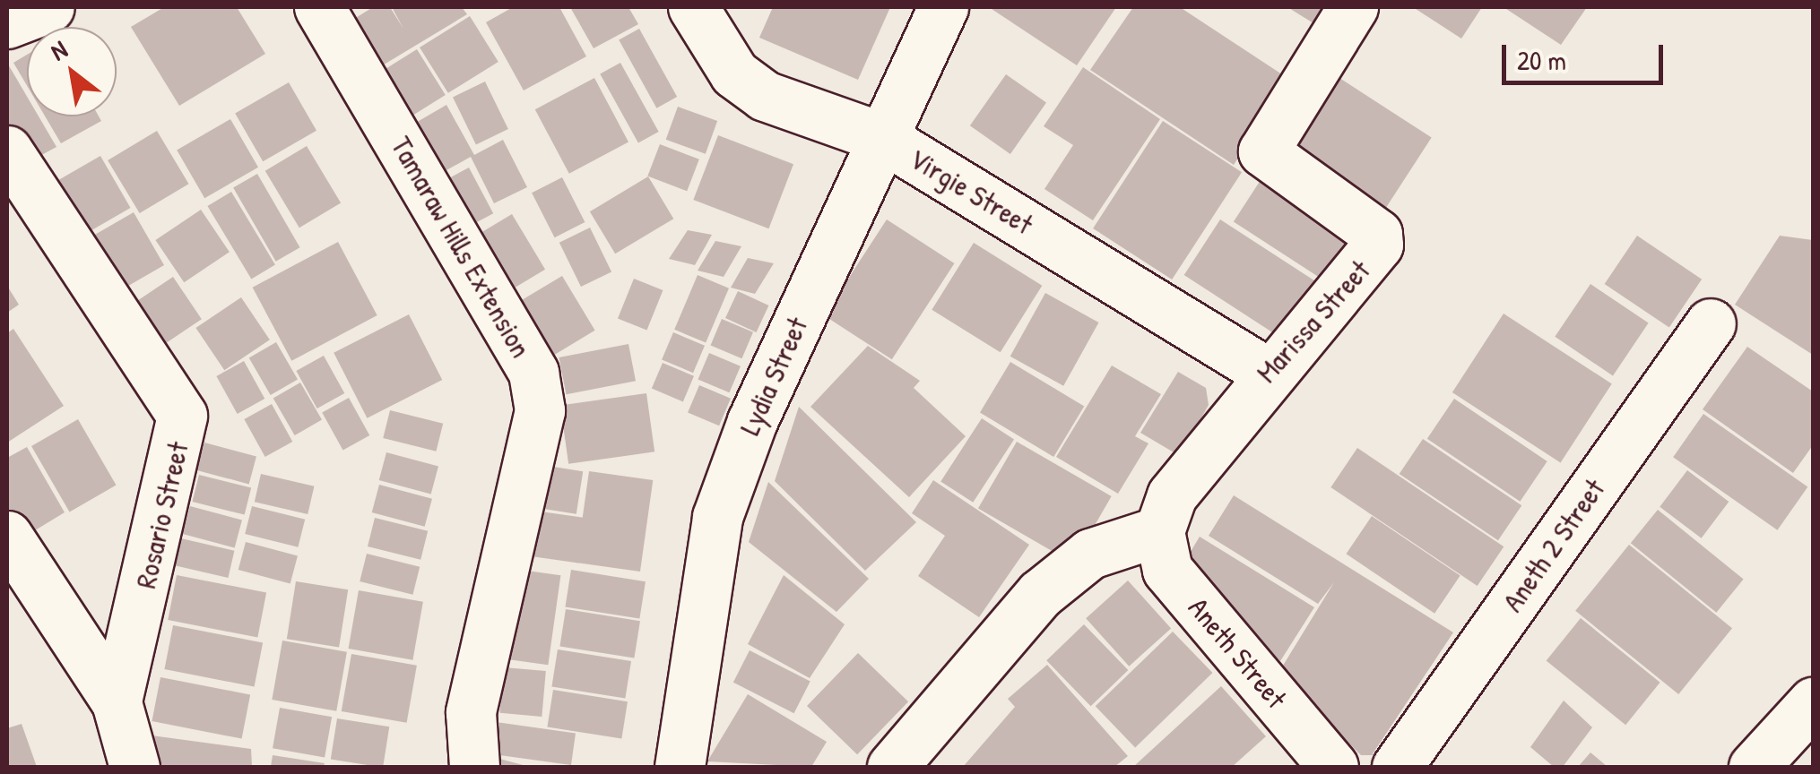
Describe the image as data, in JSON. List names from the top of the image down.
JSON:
{
  "streets": {
    "street": [
      "Virgie Street",
      "Tamaraw Hills Extension",
      "Marissa Street",
      "Lydia Street",
      "Rosario Street",
      "Aneth 2 Street",
      "Aneth Street"
    ]
  },
  "crossings": [
    ["Virgie Street", "Marissa Street"],
    ["Virgie Street", "Lydia Street"],
    ["Marissa Street", "Aneth Street"]
  ],
  "scale_bar": "20 m",
  "north": "top left"
}
